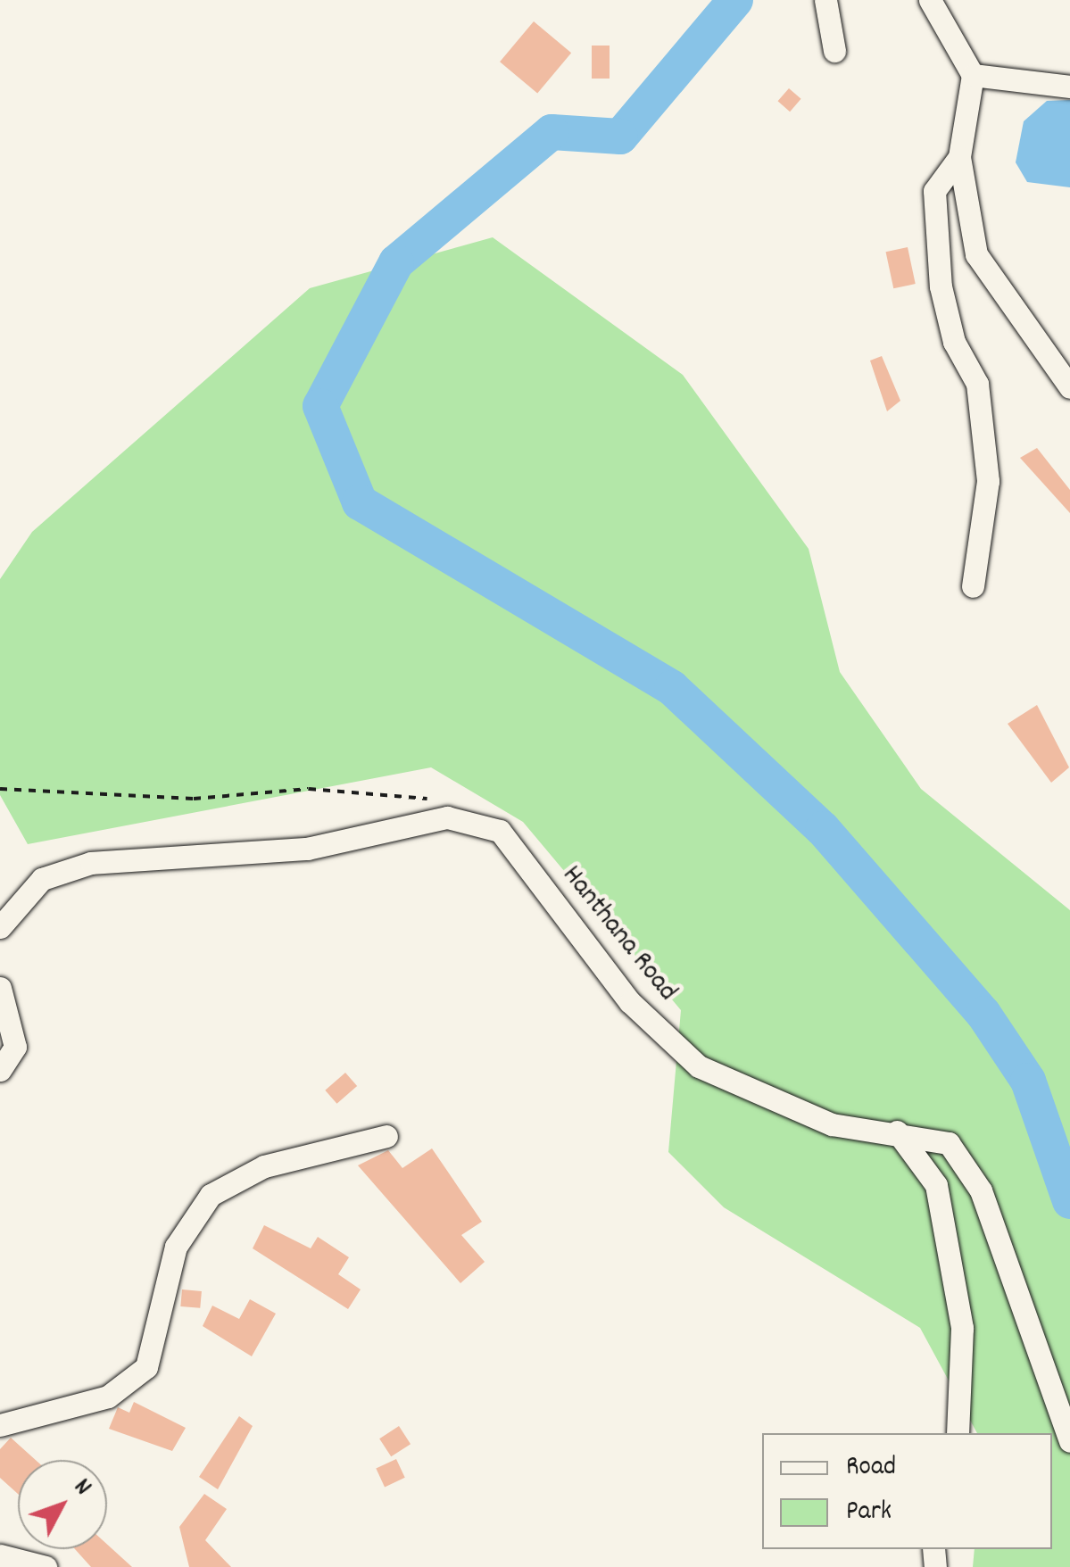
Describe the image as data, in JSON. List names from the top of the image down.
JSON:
{
  "streets": {
    "street": ["Hanthana Road"]
  },
  "legend": ["Road", "Park"],
  "north": "top right"
}
